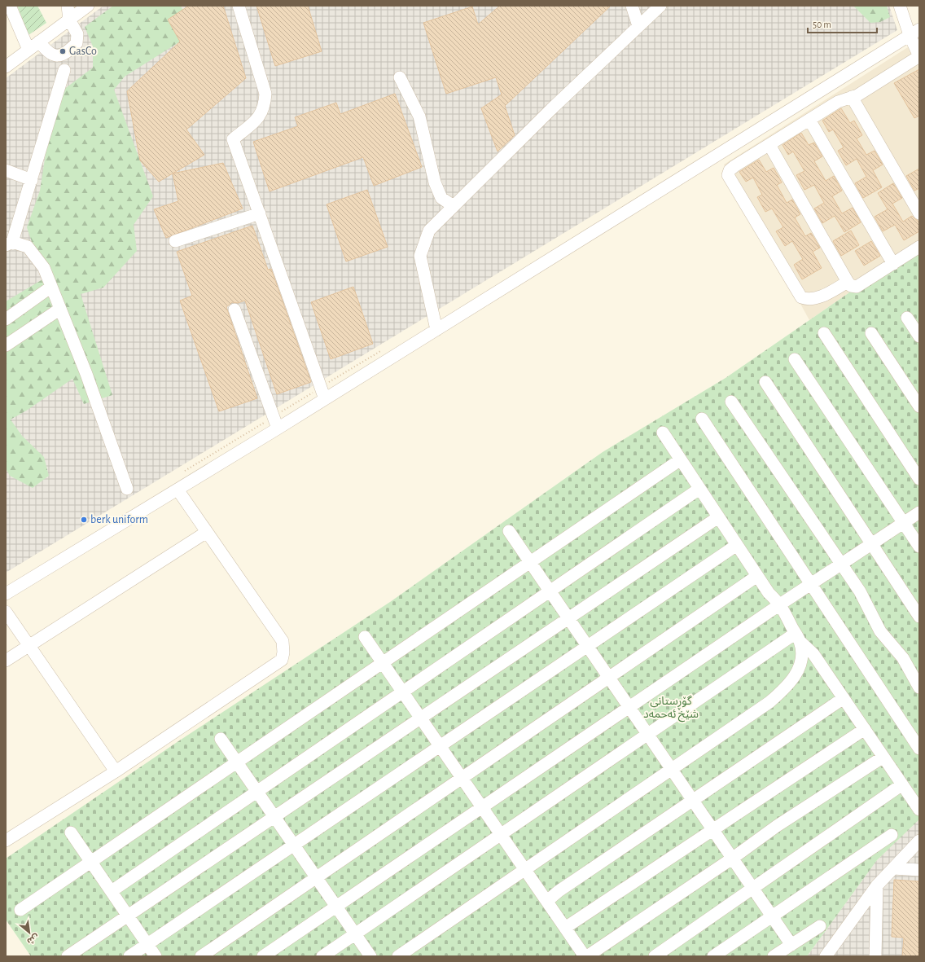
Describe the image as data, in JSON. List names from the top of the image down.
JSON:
{
  "parks": ["گۆڕستانی شێخ ئەحمەد"],
  "places": ["GasCo", "berk uniform"],
  "scale_bar": "50 m",
  "north": "bottom right"
}
